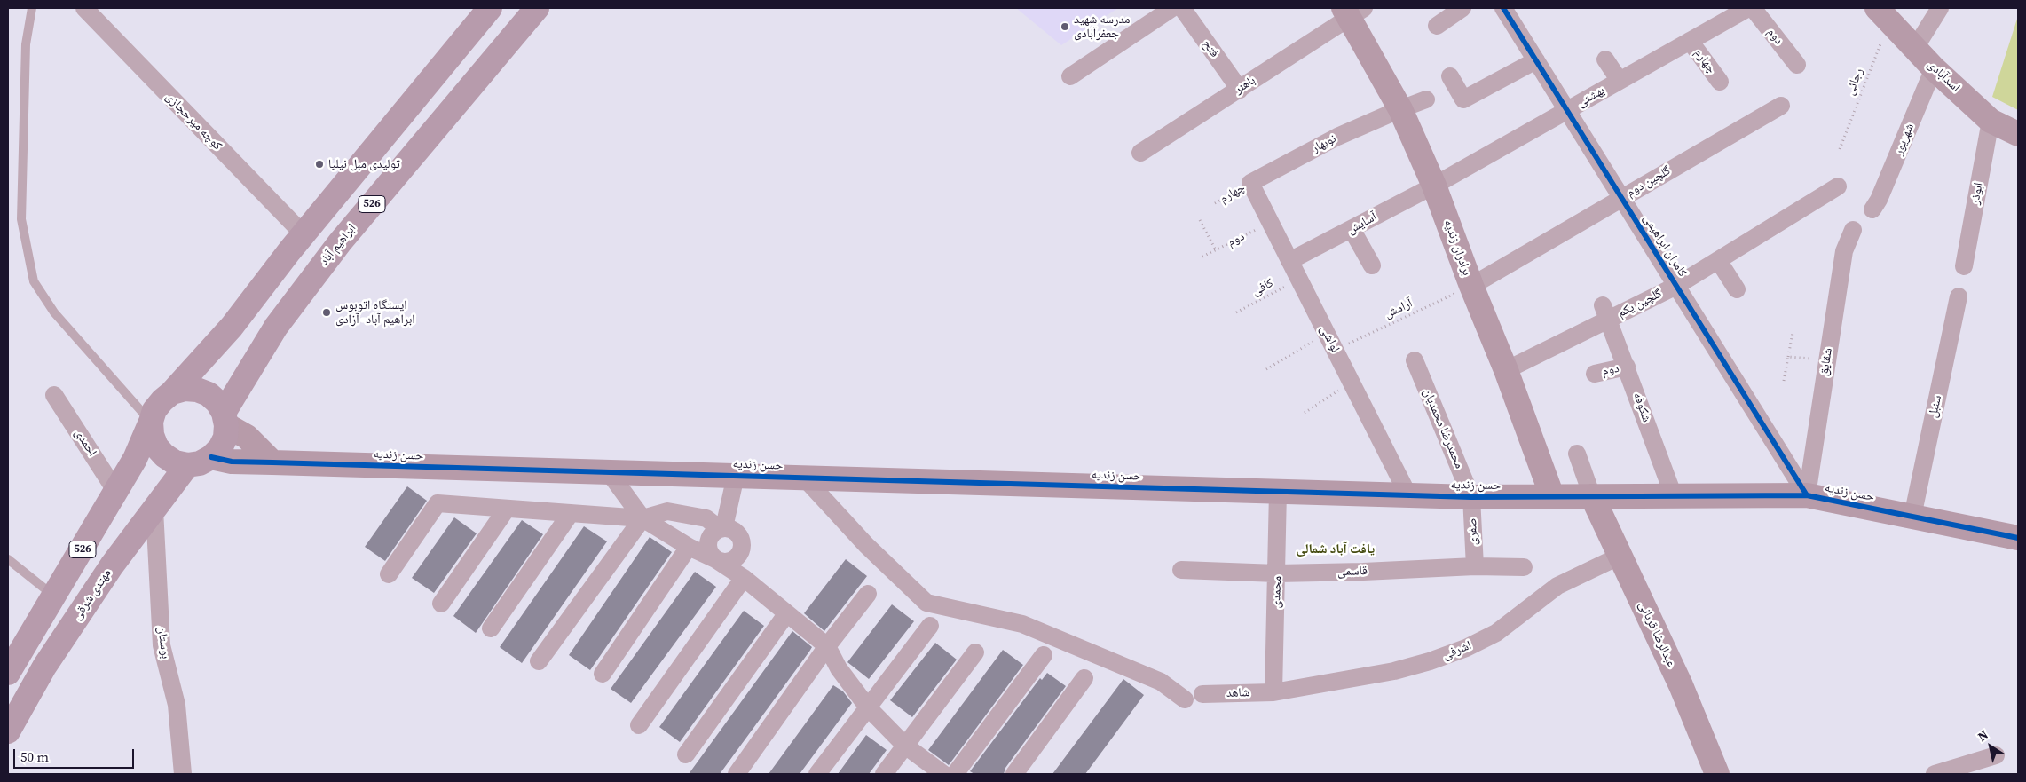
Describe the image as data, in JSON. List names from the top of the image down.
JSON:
{
  "streets": {
    "main road": ["526", "ابراهیم آباد", "مهتدی شرقی"],
    "street": [
      "دوم",
      "فتح",
      "چهارم",
      "اسدآبادی",
      "باهنر",
      "بهشتی",
      "کوچه میرحجازی",
      "شهریور",
      "نوبهار",
      "گلچین دوم",
      "ابوذر",
      "آسایش",
      "کامران ابراهیمی",
      "برادران زندیه",
      "گلچین یکم",
      "لواشی",
      "شقایق",
      "سنبل",
      "شکوفه",
      "محمدرضا محمدیان",
      "احمدی",
      "حسن زندیه",
      "صفری",
      "قاسمی",
      "محمدی",
      "عبدالرضا قربانی",
      "بوستان",
      "اشرفی",
      "شاهد"
    ],
    "path": ["رجائی", "کافی", "آرامش"]
  },
  "crossings": [
    ["دوم", "لواشی"],
    ["دوم", "شکوفه"],
    ["فتح", "باهنر"],
    ["چهارم", "بهشتی"],
    ["چهارم", "نوبهار"],
    ["چهارم", "لواشی"],
    ["اسدآبادی", "رجائی"],
    ["اسدآبادی", "شهریور"],
    ["اسدآبادی", "ابوذر"],
    ["باهنر", "برادران زندیه"],
    ["بهشتی", "آسایش"],
    ["بهشتی", "کامران ابراهیمی"],
    ["بهشتی", "برادران زندیه"],
    ["کوچه میرحجازی", "526"],
    ["نوبهار", "برادران زندیه"],
    ["نوبهار", "لواشی"],
    ["گلچین دوم", "کامران ابراهیمی"],
    ["گلچین دوم", "برادران زندیه"],
    ["گلچین دوم", "آرامش"],
    ["526", "ابراهیم آباد"],
    ["526", "احمدی"],
    ["526", "حسن زندیه"],
    ["526", "مهتدی شرقی"],
    ["آسایش", "برادران زندیه"],
    ["آسایش", "لواشی"],
    ["ابراهیم آباد", "حسن زندیه"],
    ["ابراهیم آباد", "مهتدی شرقی"],
    ["کامران ابراهیمی", "گلچین یکم"],
    ["کامران ابراهیمی", "شقایق"],
    ["کامران ابراهیمی", "حسن زندیه"],
    ["برادران زندیه", "گلچین یکم"],
    ["برادران زندیه", "آرامش"],
    ["برادران زندیه", "حسن زندیه"],
    ["کافی", "لواشی"],
    ["گلچین یکم", "شکوفه"],
    ["آرامش", "لواشی"],
    ["لواشی", "حسن زندیه"],
    ["شقایق", "حسن زندیه"],
    ["سنبل", "حسن زندیه"],
    ["شکوفه", "حسن زندیه"],
    ["محمدرضا محمدیان", "حسن زندیه"],
    ["محمدرضا محمدیان", "صفری"],
    ["حسن زندیه", "صفری"],
    ["حسن زندیه", "محمدی"],
    ["حسن زندیه", "مهتدی شرقی"],
    ["حسن زندیه", "عبدالرضا قربانی"],
    ["صفری", "قاسمی"],
    ["قاسمی", "محمدی"],
    ["محمدی", "اشرفی"],
    ["محمدی", "شاهد"],
    ["مهتدی شرقی", "بوستان"],
    ["عبدالرضا قربانی", "اشرفی"],
    ["اشرفی", "شاهد"]
  ],
  "districts": ["یافت آباد شمالی"],
  "places": ["مدرسه شهید جعفرآبادی", "تولیدی مبل نیلیا", "ایستگاه اتوبوس ابراهیم آباد- آزادی"],
  "scale_bar": "50 m",
  "north": "top left"
}
